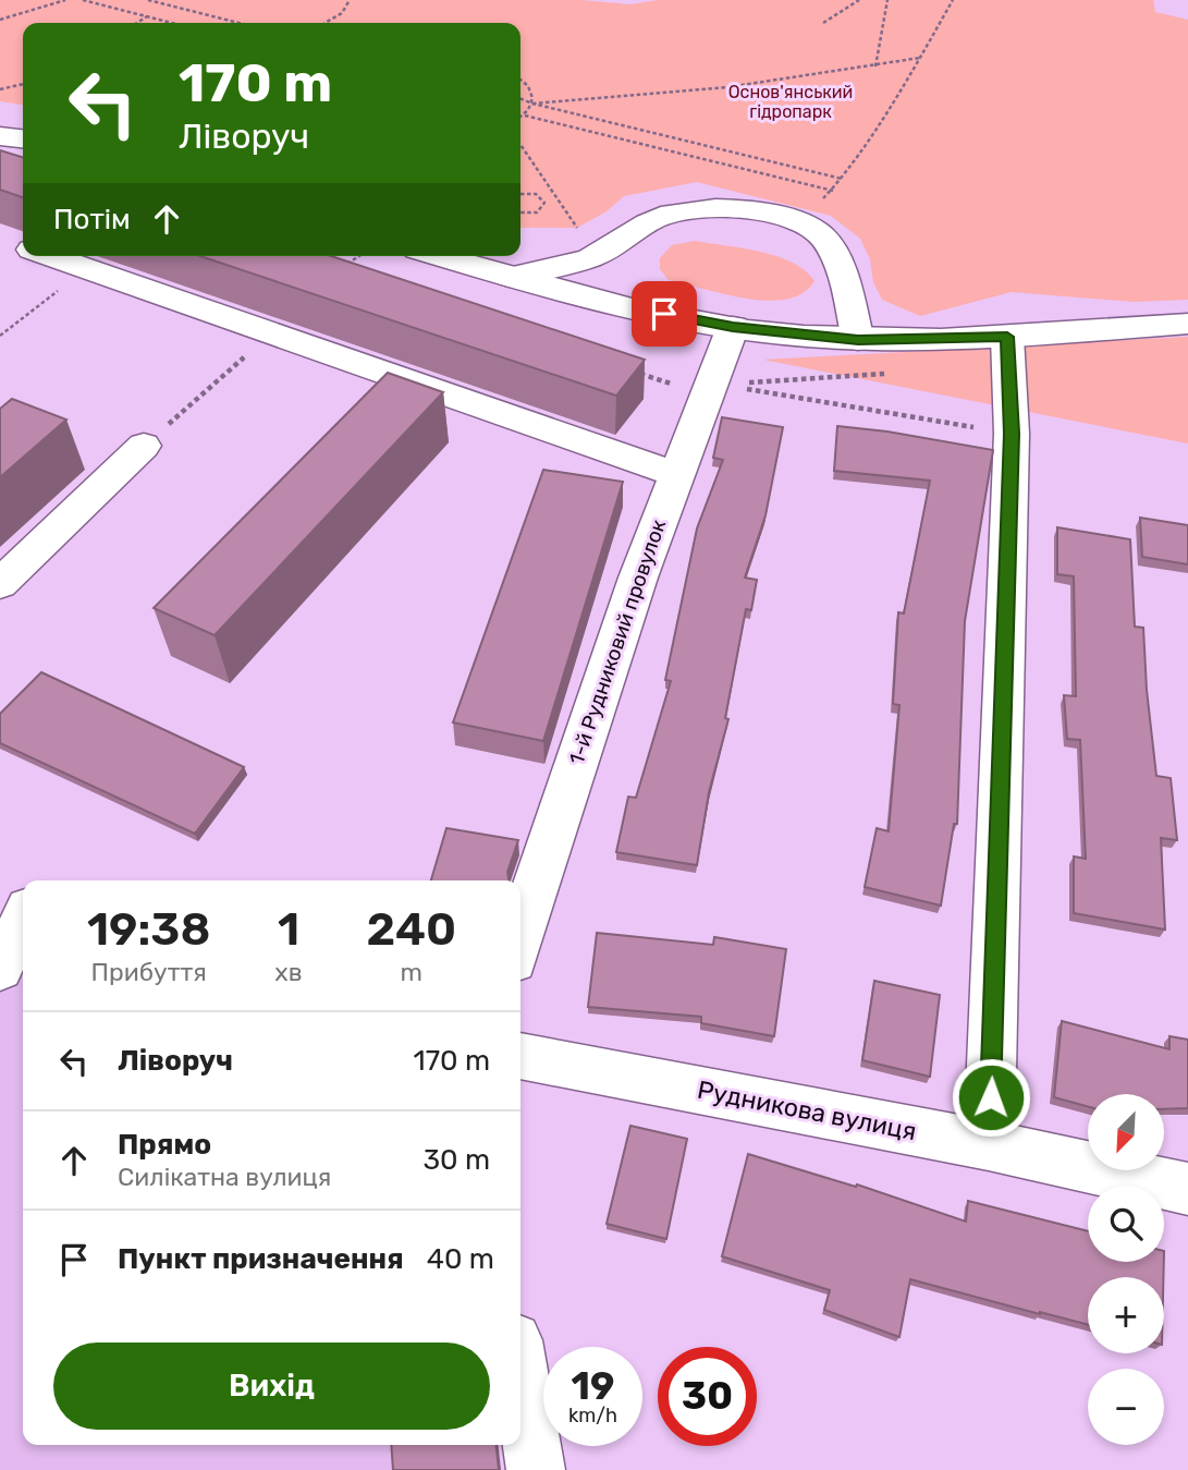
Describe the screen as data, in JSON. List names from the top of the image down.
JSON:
{
  "streets": {
    "street": ["1-й Рудниковий провулок", "Рудникова вулиця"]
  },
  "parks": ["Основ'янський гідропарк"],
  "north": "bottom left",
  "page": {
    "turn": ["170 m", "Ліворуч"],
    "then": "Потім",
    "eta": [
      "19:38",
      "Прибуття",
      "1",
      "хв",
      "240",
      "m"
    ],
    "list": [
      {
        "name": "Ліворуч",
        "value": "170 m"
      },
      {
        "name": "Прямо",
        "note": "Силікатна вулиця",
        "value": "30 m"
      },
      {
        "name": "Пункт призначення",
        "value": "40 m"
      }
    ],
    "map_buttons": ["+", "−"],
    "buttons": "Вихід",
    "speed": "19 km/h",
    "limit": "30"
  }
}
